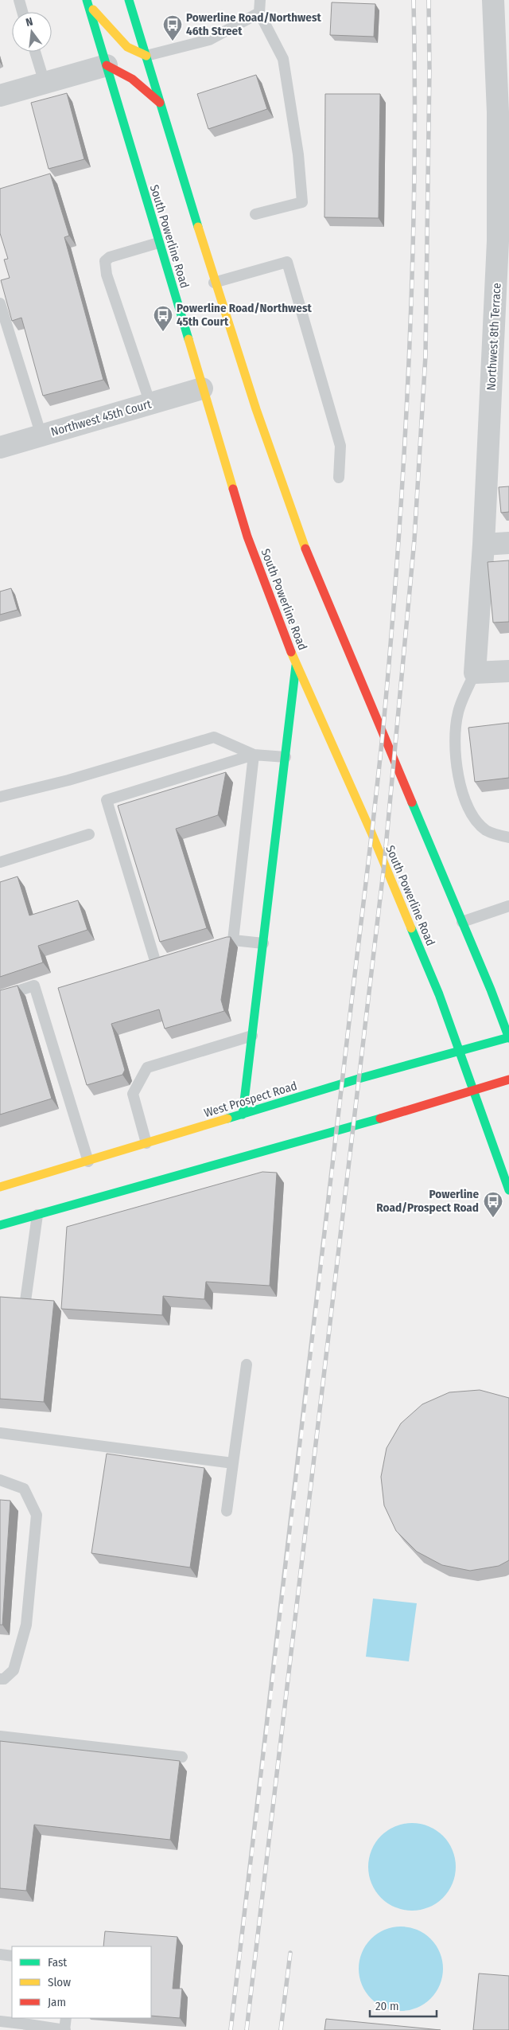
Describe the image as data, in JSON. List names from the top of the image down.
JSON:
{
  "streets": {
    "main road": ["South Powerline Road", "West Prospect Road"],
    "street": ["Northwest 8th Terrace", "Northwest 45th Court"]
  },
  "crossings": [
    ["South Powerline Road", "Northwest 45th Court"],
    ["South Powerline Road", "West Prospect Road"]
  ],
  "places": {
    "bus stop": ["Powerline Road/Northwest 46th Street", "Powerline Road/Northwest 45th Court", "Powerline Road/Prospect Road"]
  },
  "legend": ["Fast", "Slow", "Jam"],
  "scale_bar": "20 m",
  "north": "top"
}
